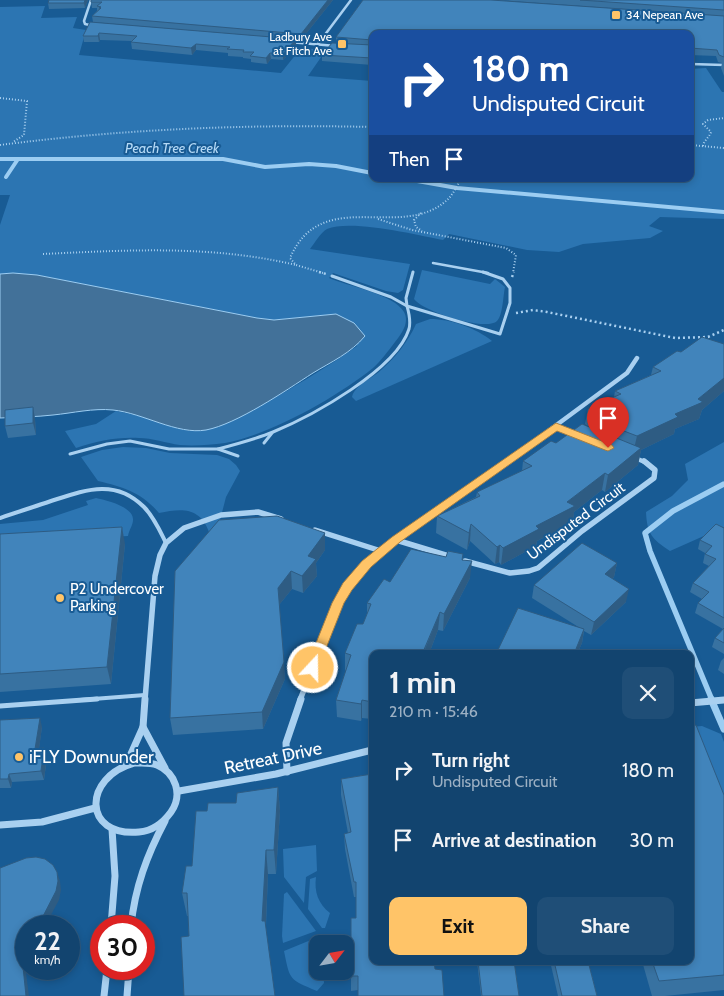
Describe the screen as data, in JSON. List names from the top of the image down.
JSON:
{
  "streets": {
    "street": ["Undisputed Circuit", "Retreat Drive"]
  },
  "water": ["Peach Tree Creek"],
  "places": {
    "transit": ["34 Nepean Ave", "Ladbury Ave at Fitch Ave"],
    "other": ["P2 Undercover Parking", "iFLY Downunder"]
  },
  "north": "top right",
  "page": {
    "turn": ["180 m", "Undisputed Circuit"],
    "then": "Then",
    "heading": ["1 min", "210 m · 15:46"],
    "list": [
      {
        "name": "Turn right",
        "note": "Undisputed Circuit",
        "value": "180 m"
      },
      {
        "name": "Arrive at destination",
        "value": "30 m"
      }
    ],
    "buttons": ["Exit", "Share"],
    "speed": "22 km/h",
    "limit": "30"
  }
}
